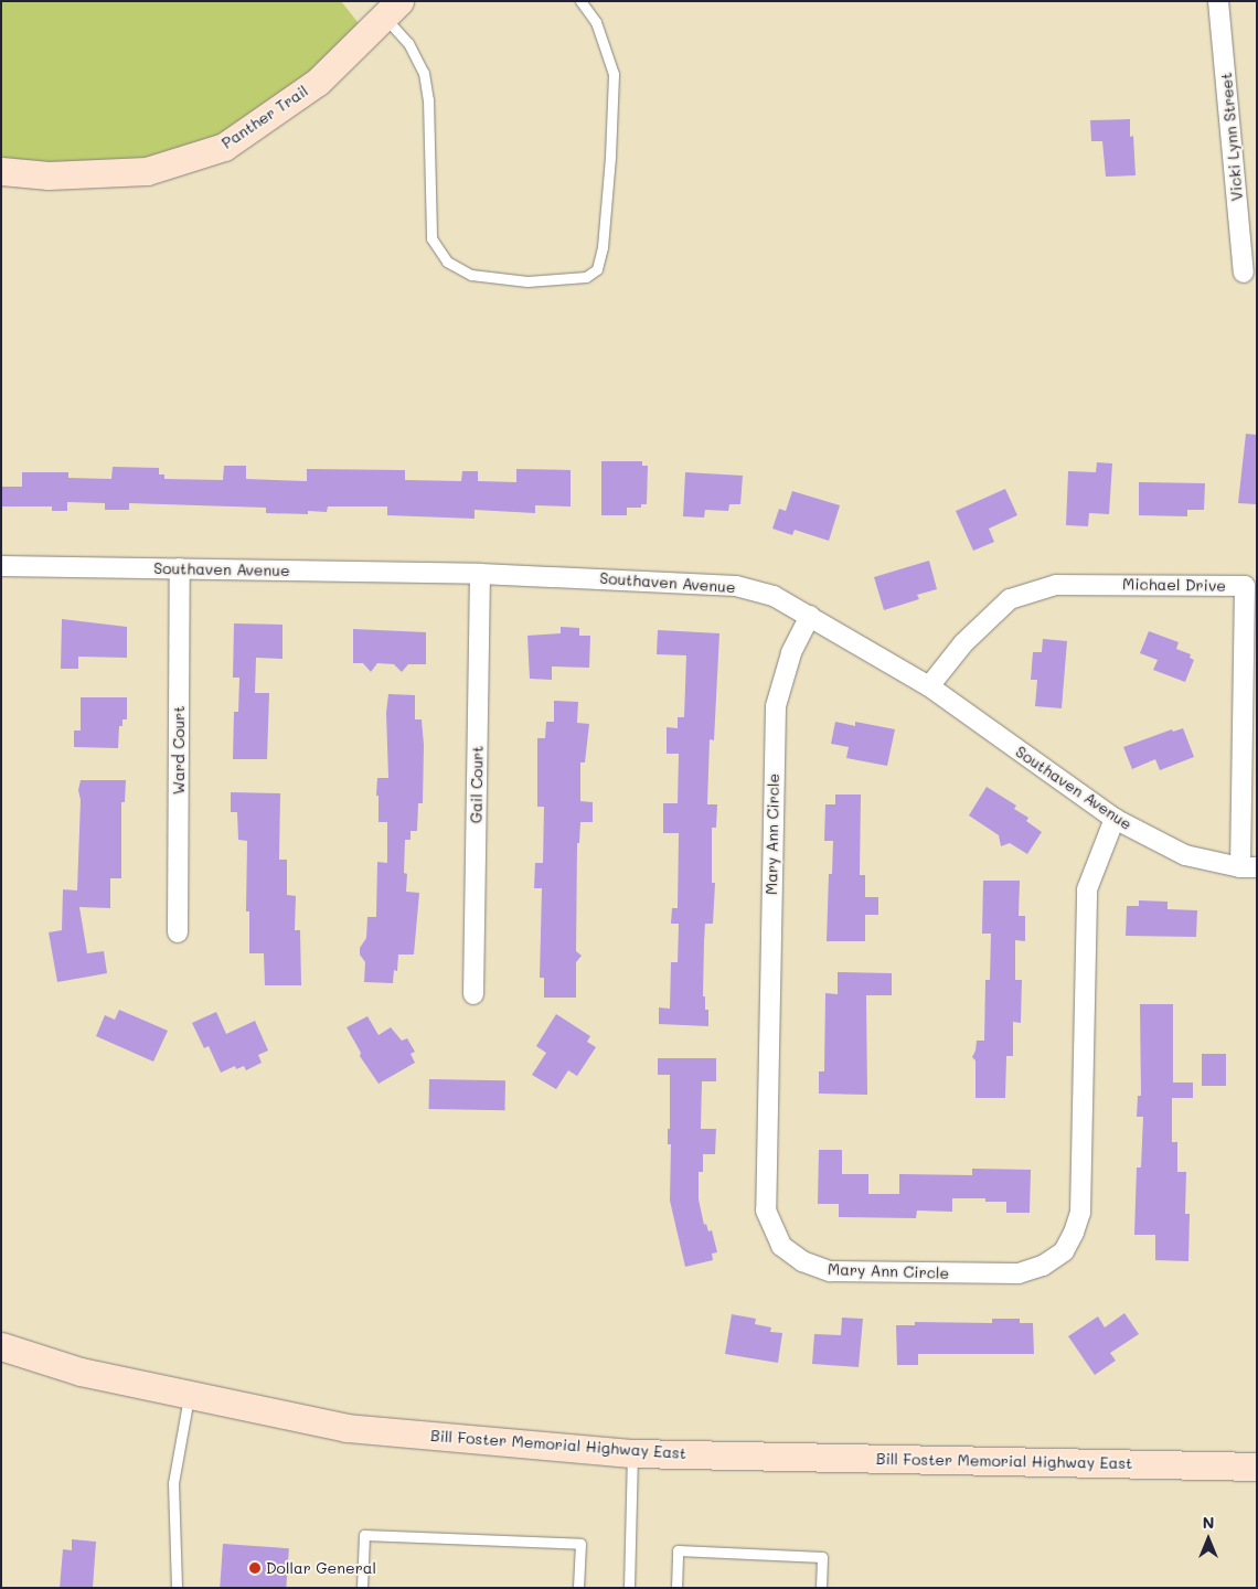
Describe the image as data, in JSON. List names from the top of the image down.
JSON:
{
  "streets": {
    "main road": ["Panther Trail", "Bill Foster Memorial Highway East"],
    "street": [
      "Vicki Lynn Street",
      "Southaven Avenue",
      "Michael Drive",
      "Ward Court",
      "Gail Court",
      "Mary Ann Circle"
    ]
  },
  "crossings": [
    ["Southaven Avenue", "Michael Drive"],
    ["Southaven Avenue", "Ward Court"],
    ["Southaven Avenue", "Gail Court"],
    ["Southaven Avenue", "Mary Ann Circle"]
  ],
  "places": ["Dollar General"],
  "north": "top"
}
